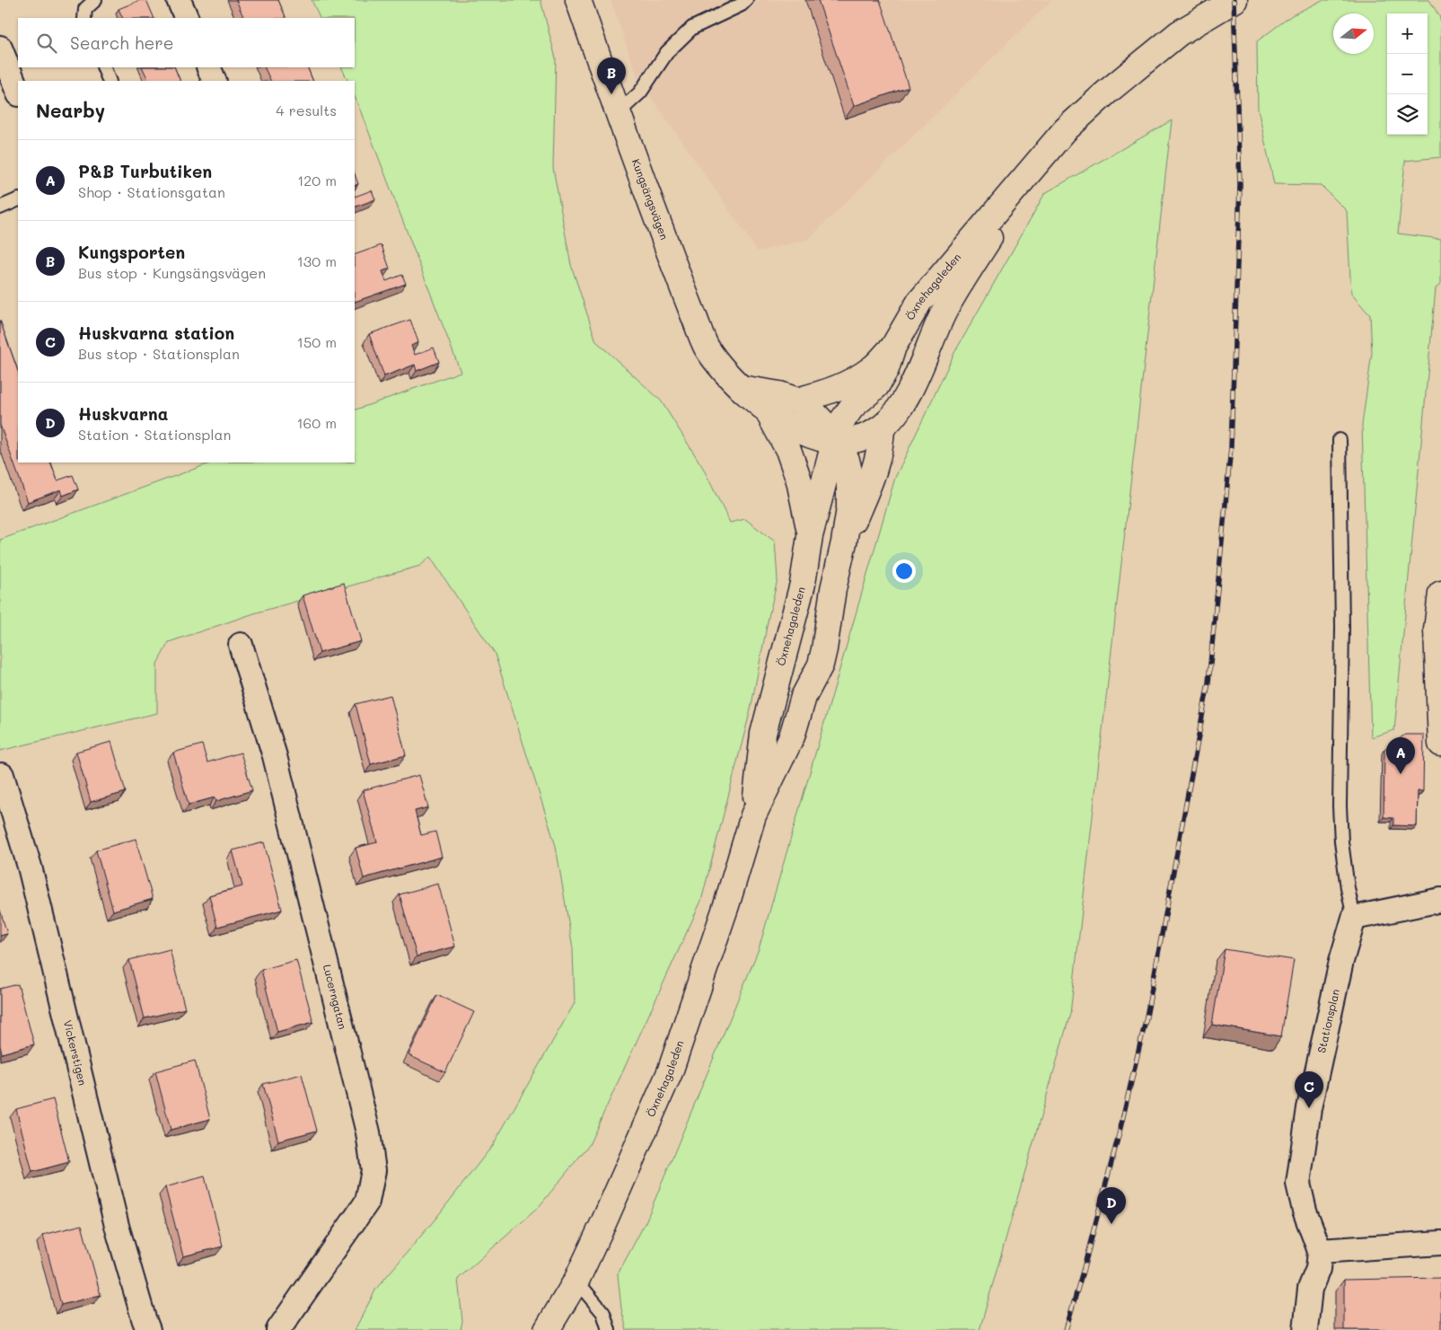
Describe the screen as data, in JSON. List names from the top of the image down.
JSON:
{
  "streets": {
    "street": [
      "Kungsängsvägen",
      "Öxnehagaleden",
      "Lucerngatan",
      "Stationsplan",
      "Vickerstigen"
    ]
  },
  "crossings": [
    ["Kungsängsvägen", "Öxnehagaleden"]
  ],
  "north": "right",
  "page": {
    "map_buttons": ["+", "−"],
    "search": "Search here",
    "pins": [
      "B",
      "A",
      "C",
      "D"
    ],
    "heading": ["Nearby", "4 results"],
    "list": [
      {
        "mark": "A",
        "name": "P&B Turbutiken",
        "note": "Shop · Stationsgatan",
        "value": "120 m"
      },
      {
        "mark": "B",
        "name": "Kungsporten",
        "note": "Bus stop · Kungsängsvägen",
        "value": "130 m"
      },
      {
        "mark": "C",
        "name": "Huskvarna station",
        "note": "Bus stop · Stationsplan",
        "value": "150 m"
      },
      {
        "mark": "D",
        "name": "Huskvarna",
        "note": "Station · Stationsplan",
        "value": "160 m"
      }
    ]
  }
}
